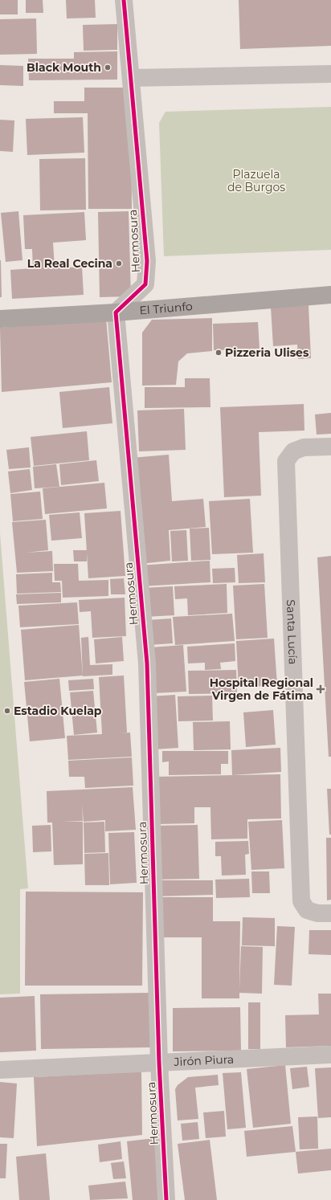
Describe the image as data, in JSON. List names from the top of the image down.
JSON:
{
  "streets": {
    "highway": ["El Triunfo"],
    "street": ["Hermosura", "Santa Lucía", "Jirón Piura"]
  },
  "crossings": [
    ["Hermosura", "El Triunfo"],
    ["Hermosura", "Jirón Piura"]
  ],
  "parks": ["Plazuela de Burgos"],
  "places": {
    "other": [
      "Black Mouth",
      "La Real Cecina",
      "Pizzeria Ulises",
      "Estadio Kuelap"
    ],
    "health": ["Hospital Regional Virgen de Fátima"]
  }
}
